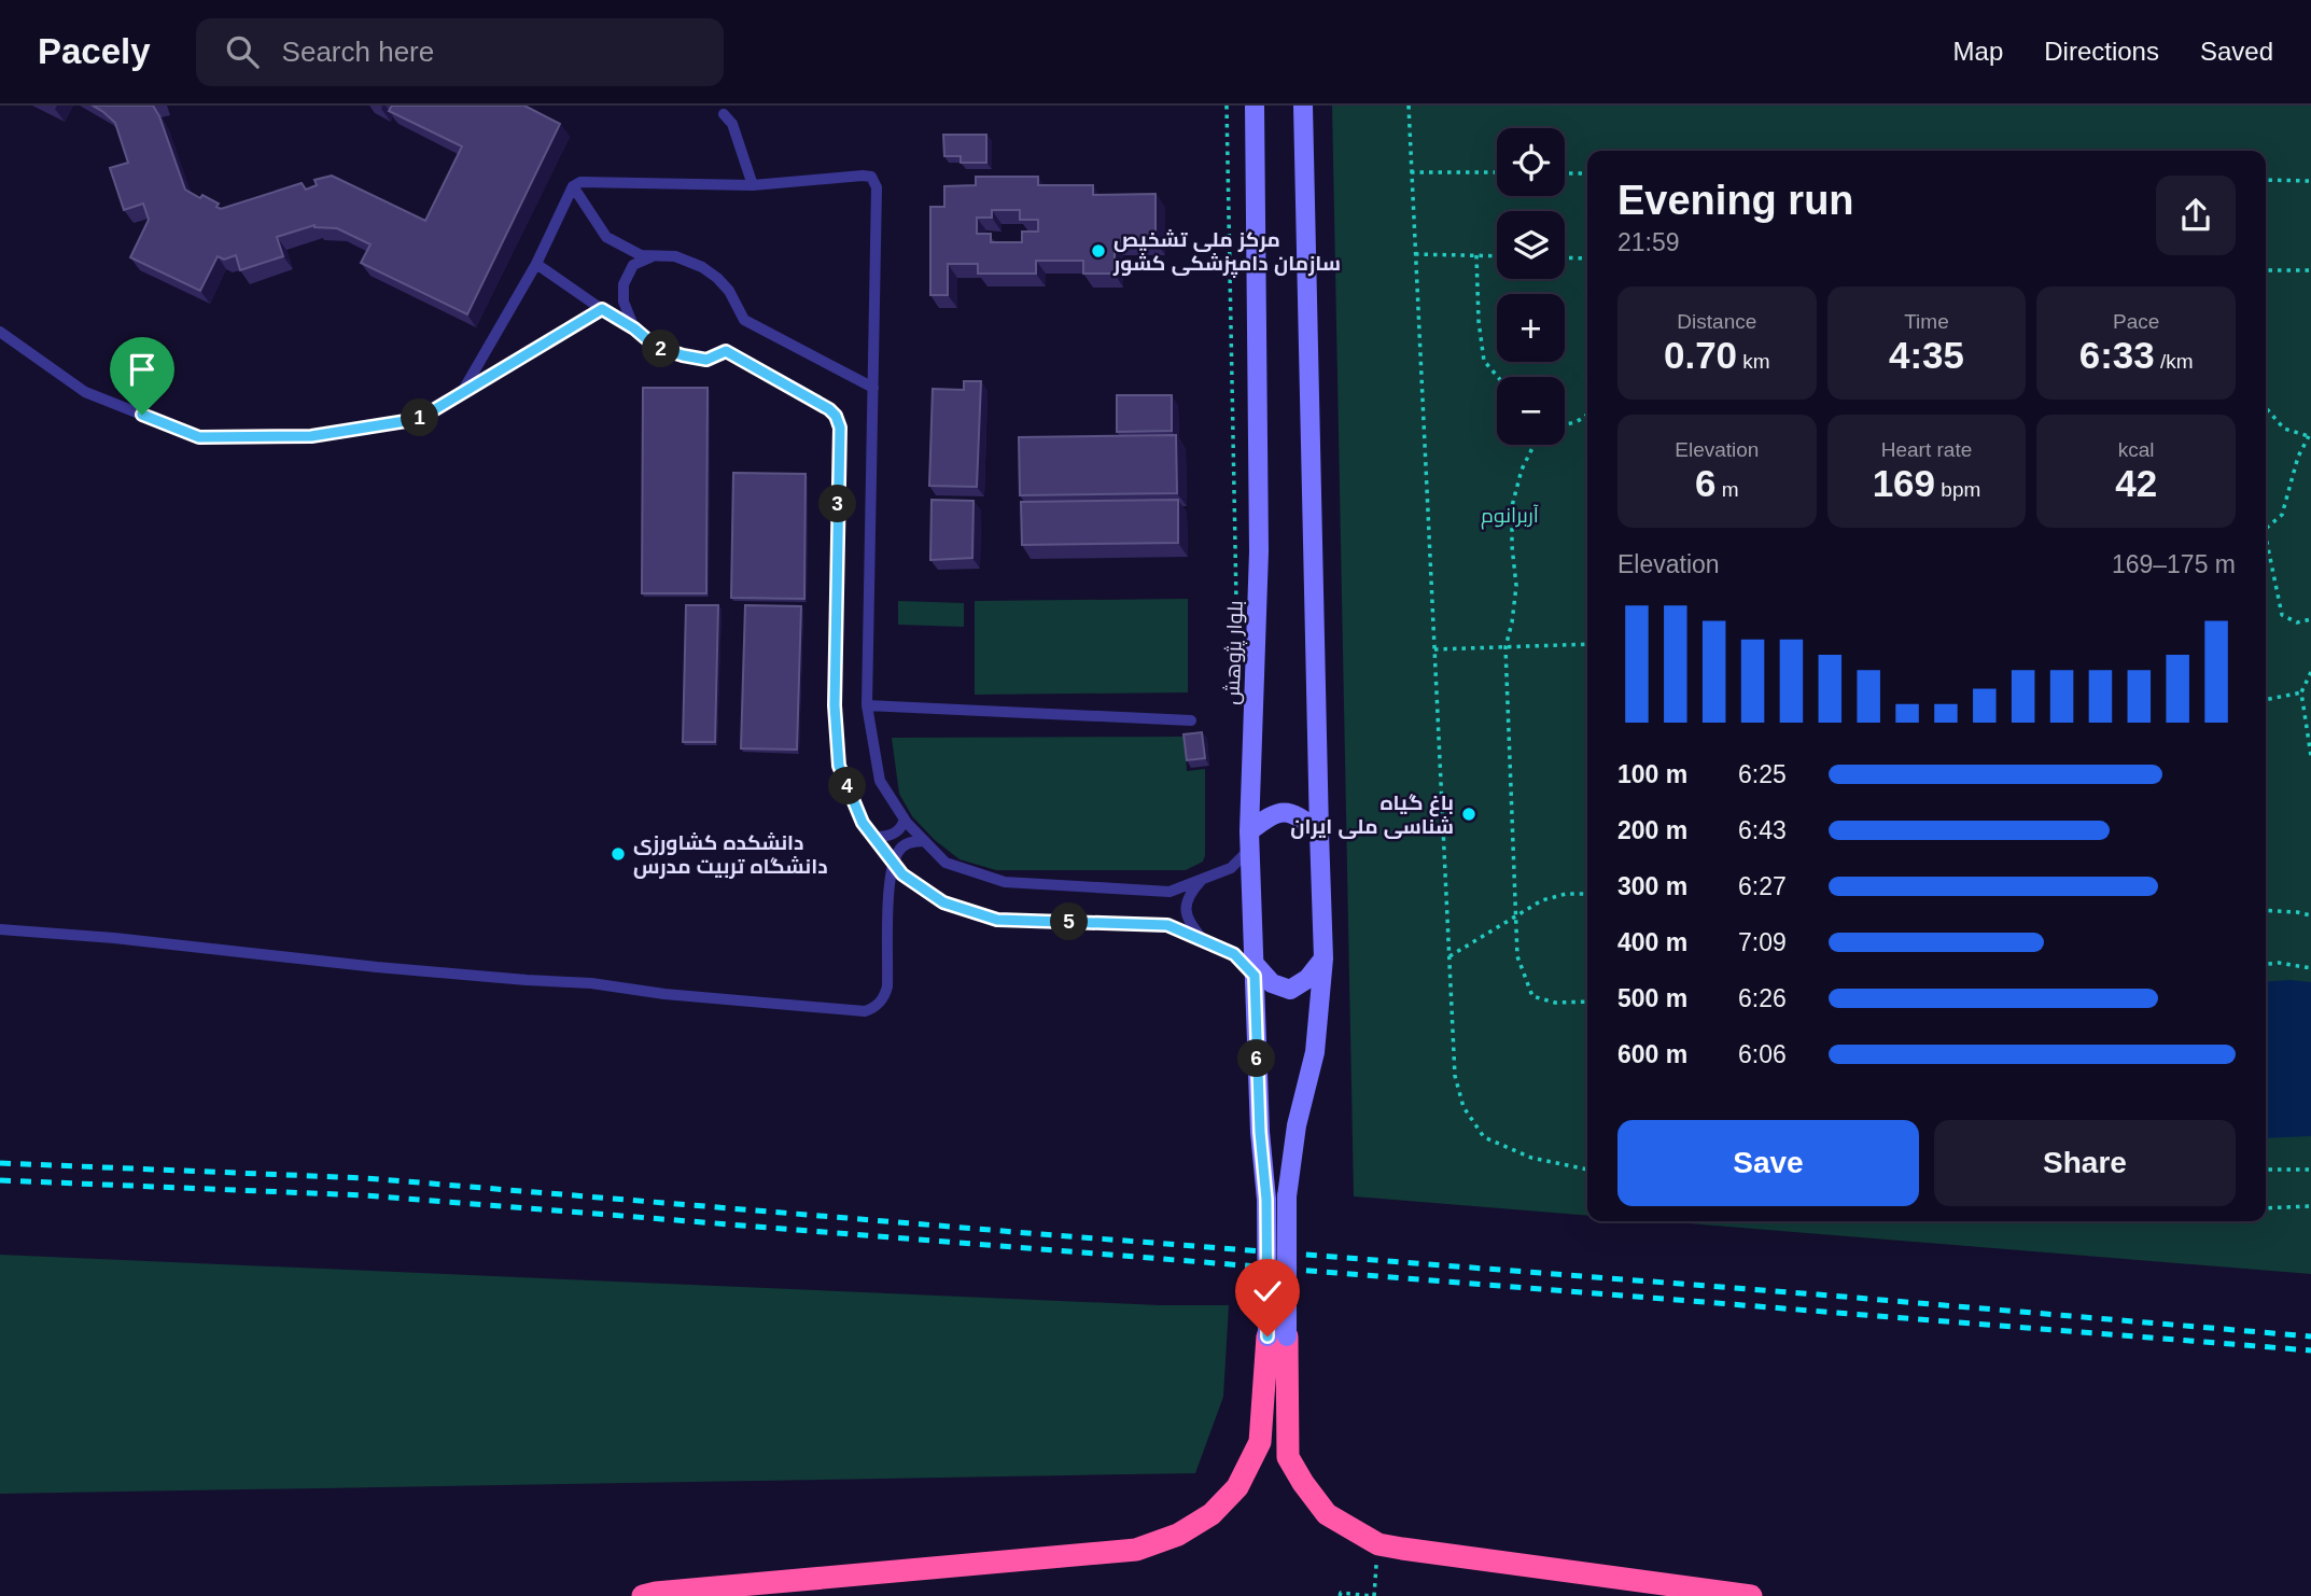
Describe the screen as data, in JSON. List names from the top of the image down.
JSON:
{
  "streets": {
    "street": ["بلوار پژوهش"]
  },
  "parks": ["آربرانوم"],
  "places": ["مرکز ملی تشخیص سازمان دامپزشکی کشور", "باغ گیاه‌ شناسی ملی ایران", "دانشکده کشاورزی دانشگاه تربیت مدرس"],
  "page": {
    "header": "Pacely",
    "search": "Search here",
    "nav": ["Map", "Directions", "Saved"],
    "map_buttons": ["+", "−"],
    "heading": ["Evening run", "21:59"],
    "stats": [
      ["Distance", "0.70 km"],
      ["Time", "4:35"],
      ["Pace", "6:33 /km"],
      ["Elevation", "6 m"],
      ["Heart rate", "169 bpm"],
      ["kcal", "42"]
    ],
    "pins": [
      "2",
      "1",
      "3",
      "4",
      "5",
      "6"
    ],
    "chart": ["Elevation", "169–175 m"],
    "list": [
      {
        "name": "100 m",
        "note": "6:25"
      },
      {
        "name": "200 m",
        "note": "6:43"
      },
      {
        "name": "300 m",
        "note": "6:27"
      },
      {
        "name": "400 m",
        "note": "7:09"
      },
      {
        "name": "500 m",
        "note": "6:26"
      },
      {
        "name": "600 m",
        "note": "6:06"
      }
    ],
    "buttons": ["Save", "Share"]
  }
}
